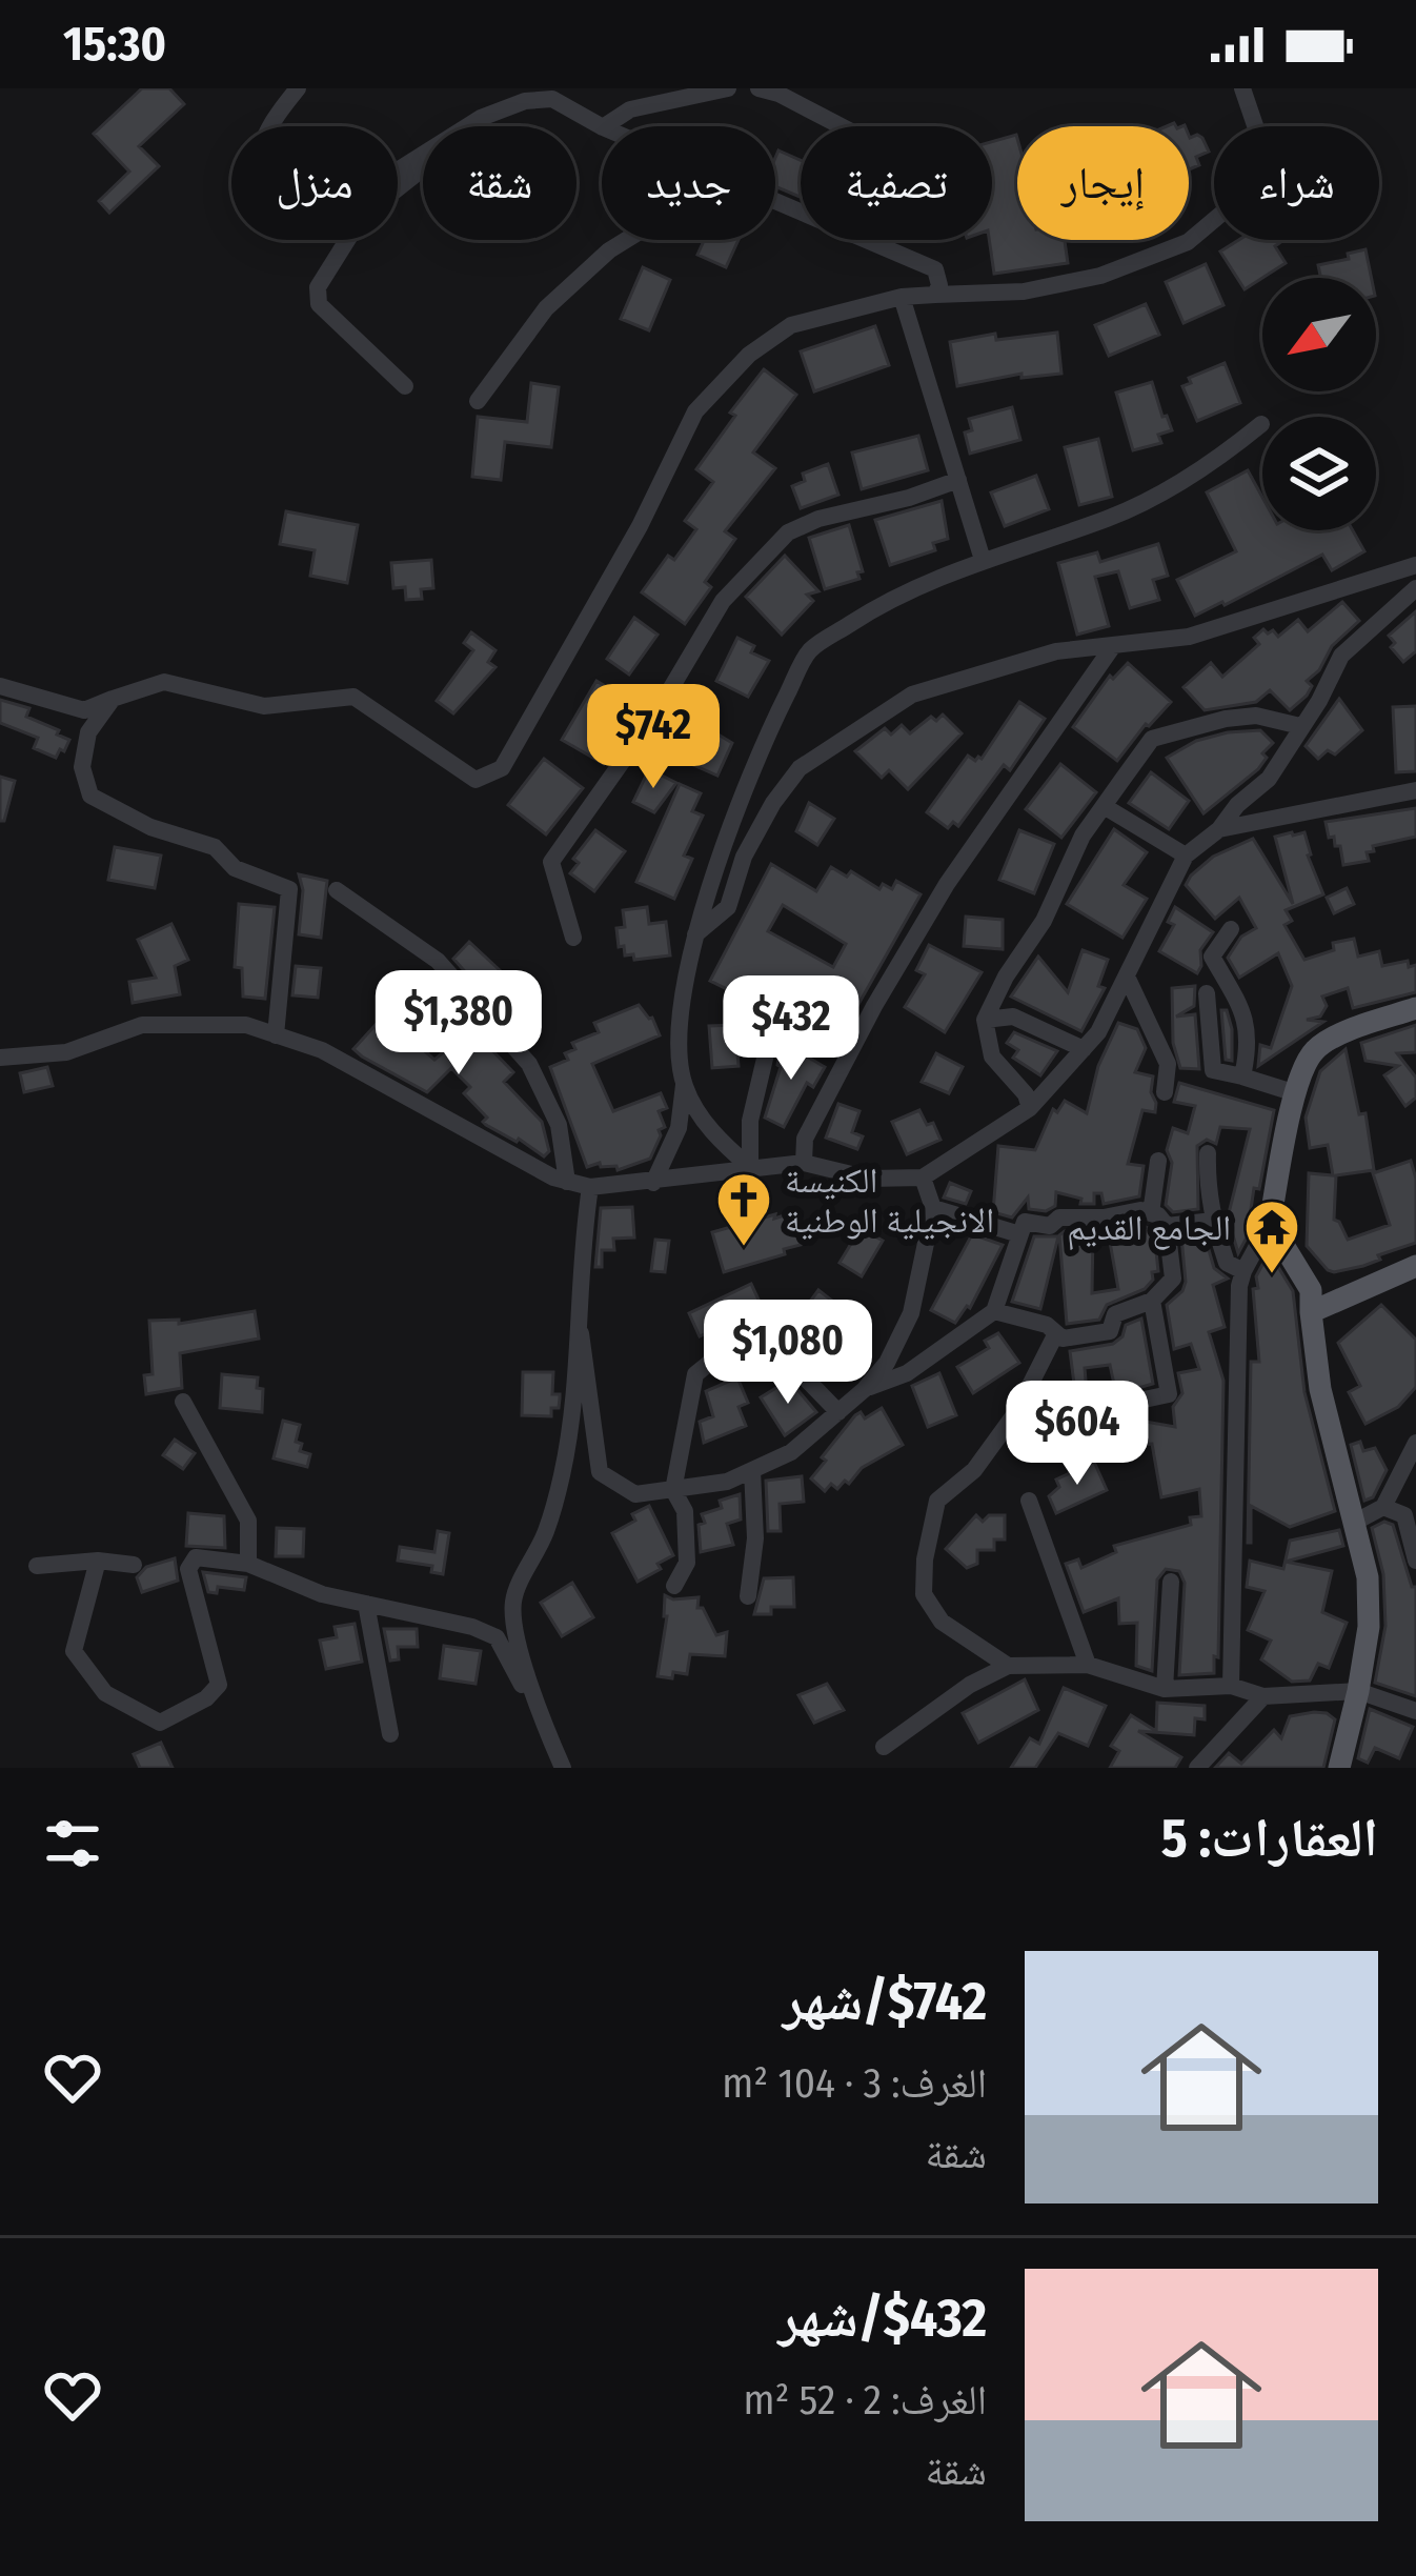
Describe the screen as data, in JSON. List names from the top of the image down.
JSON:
{
  "places": {
    "church": ["الكنيسة الانجيلية الوطنية"],
    "temple": ["الجامع القديم"]
  },
  "north": "bottom left",
  "page": {
    "status": "15:30",
    "chip": [
      "شراء",
      "إيجار",
      "تصفية",
      "جديد",
      "شقة",
      "منزل"
    ],
    "price": [
      "$742",
      "$1,380",
      "$432",
      "$1,080",
      "$604"
    ],
    "heading": "العقارات: 5",
    "list": [
      {
        "name": "$742/شهر",
        "note": "الغرف: 3 · 104 m² · شقة"
      },
      {
        "name": "$432/شهر",
        "note": "الغرف: 2 · 52 m² · شقة"
      }
    ]
  }
}
